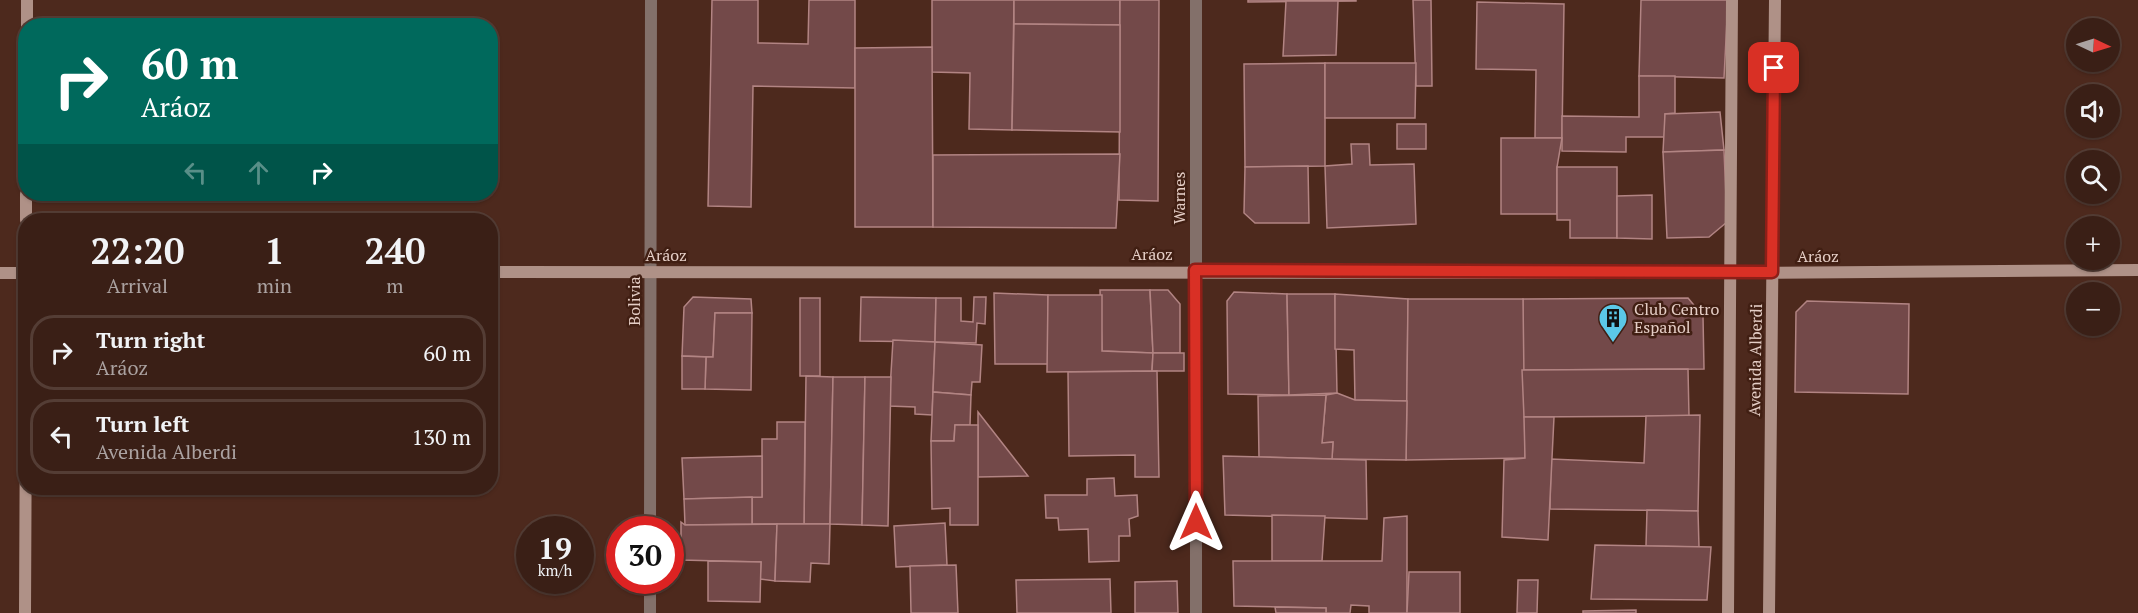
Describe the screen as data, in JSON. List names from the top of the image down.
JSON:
{
  "streets": {
    "street": [
      "Warnes",
      "Aráoz",
      "Bolivia",
      "Avenida Alberdi"
    ]
  },
  "crossings": [
    ["Warnes", "Aráoz"],
    ["Aráoz", "Bolivia"],
    ["Aráoz", "Avenida Alberdi"]
  ],
  "places": {
    "building": ["Club Centro Español"]
  },
  "north": "right",
  "page": {
    "map_buttons": ["+", "−"],
    "turn": ["60 m", "Aráoz"],
    "eta": [
      "22:20",
      "Arrival",
      "1",
      "min",
      "240",
      "m"
    ],
    "list": [
      {
        "name": "Turn right",
        "note": "Aráoz",
        "value": "60 m"
      },
      {
        "name": "Turn left",
        "note": "Avenida Alberdi",
        "value": "130 m"
      }
    ],
    "speed": "19 km/h",
    "limit": "30"
  }
}
